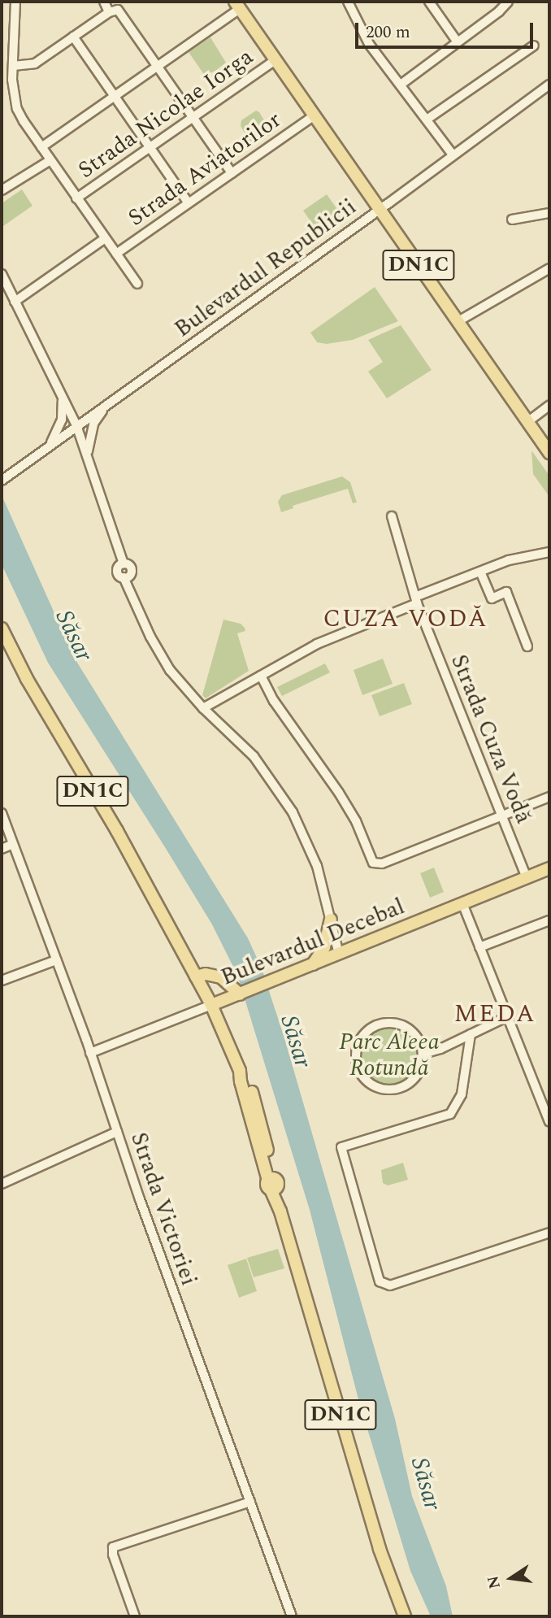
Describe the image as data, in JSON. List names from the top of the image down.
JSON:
{
  "streets": {
    "main road": ["DN1C", "Bulevardul Decebal"],
    "street": [
      "Strada Nicolae Iorga",
      "Strada Aviatorilor",
      "Bulevardul Republicii",
      "Strada Cuza Vodă",
      "Strada Victoriei"
    ]
  },
  "crossings": [
    ["Strada Nicolae Iorga", "DN1C"],
    ["Strada Aviatorilor", "DN1C"],
    ["DN1C", "Bulevardul Republicii"],
    ["DN1C", "Bulevardul Decebal"],
    ["Strada Cuza Vodă", "Bulevardul Decebal"],
    ["Bulevardul Decebal", "Strada Victoriei"]
  ],
  "districts": ["CUZA VODĂ", "MEDA"],
  "water": ["Săsar"],
  "parks": ["Parc Aleea Rotundă"],
  "scale_bar": "200 m",
  "north": "left"
}
